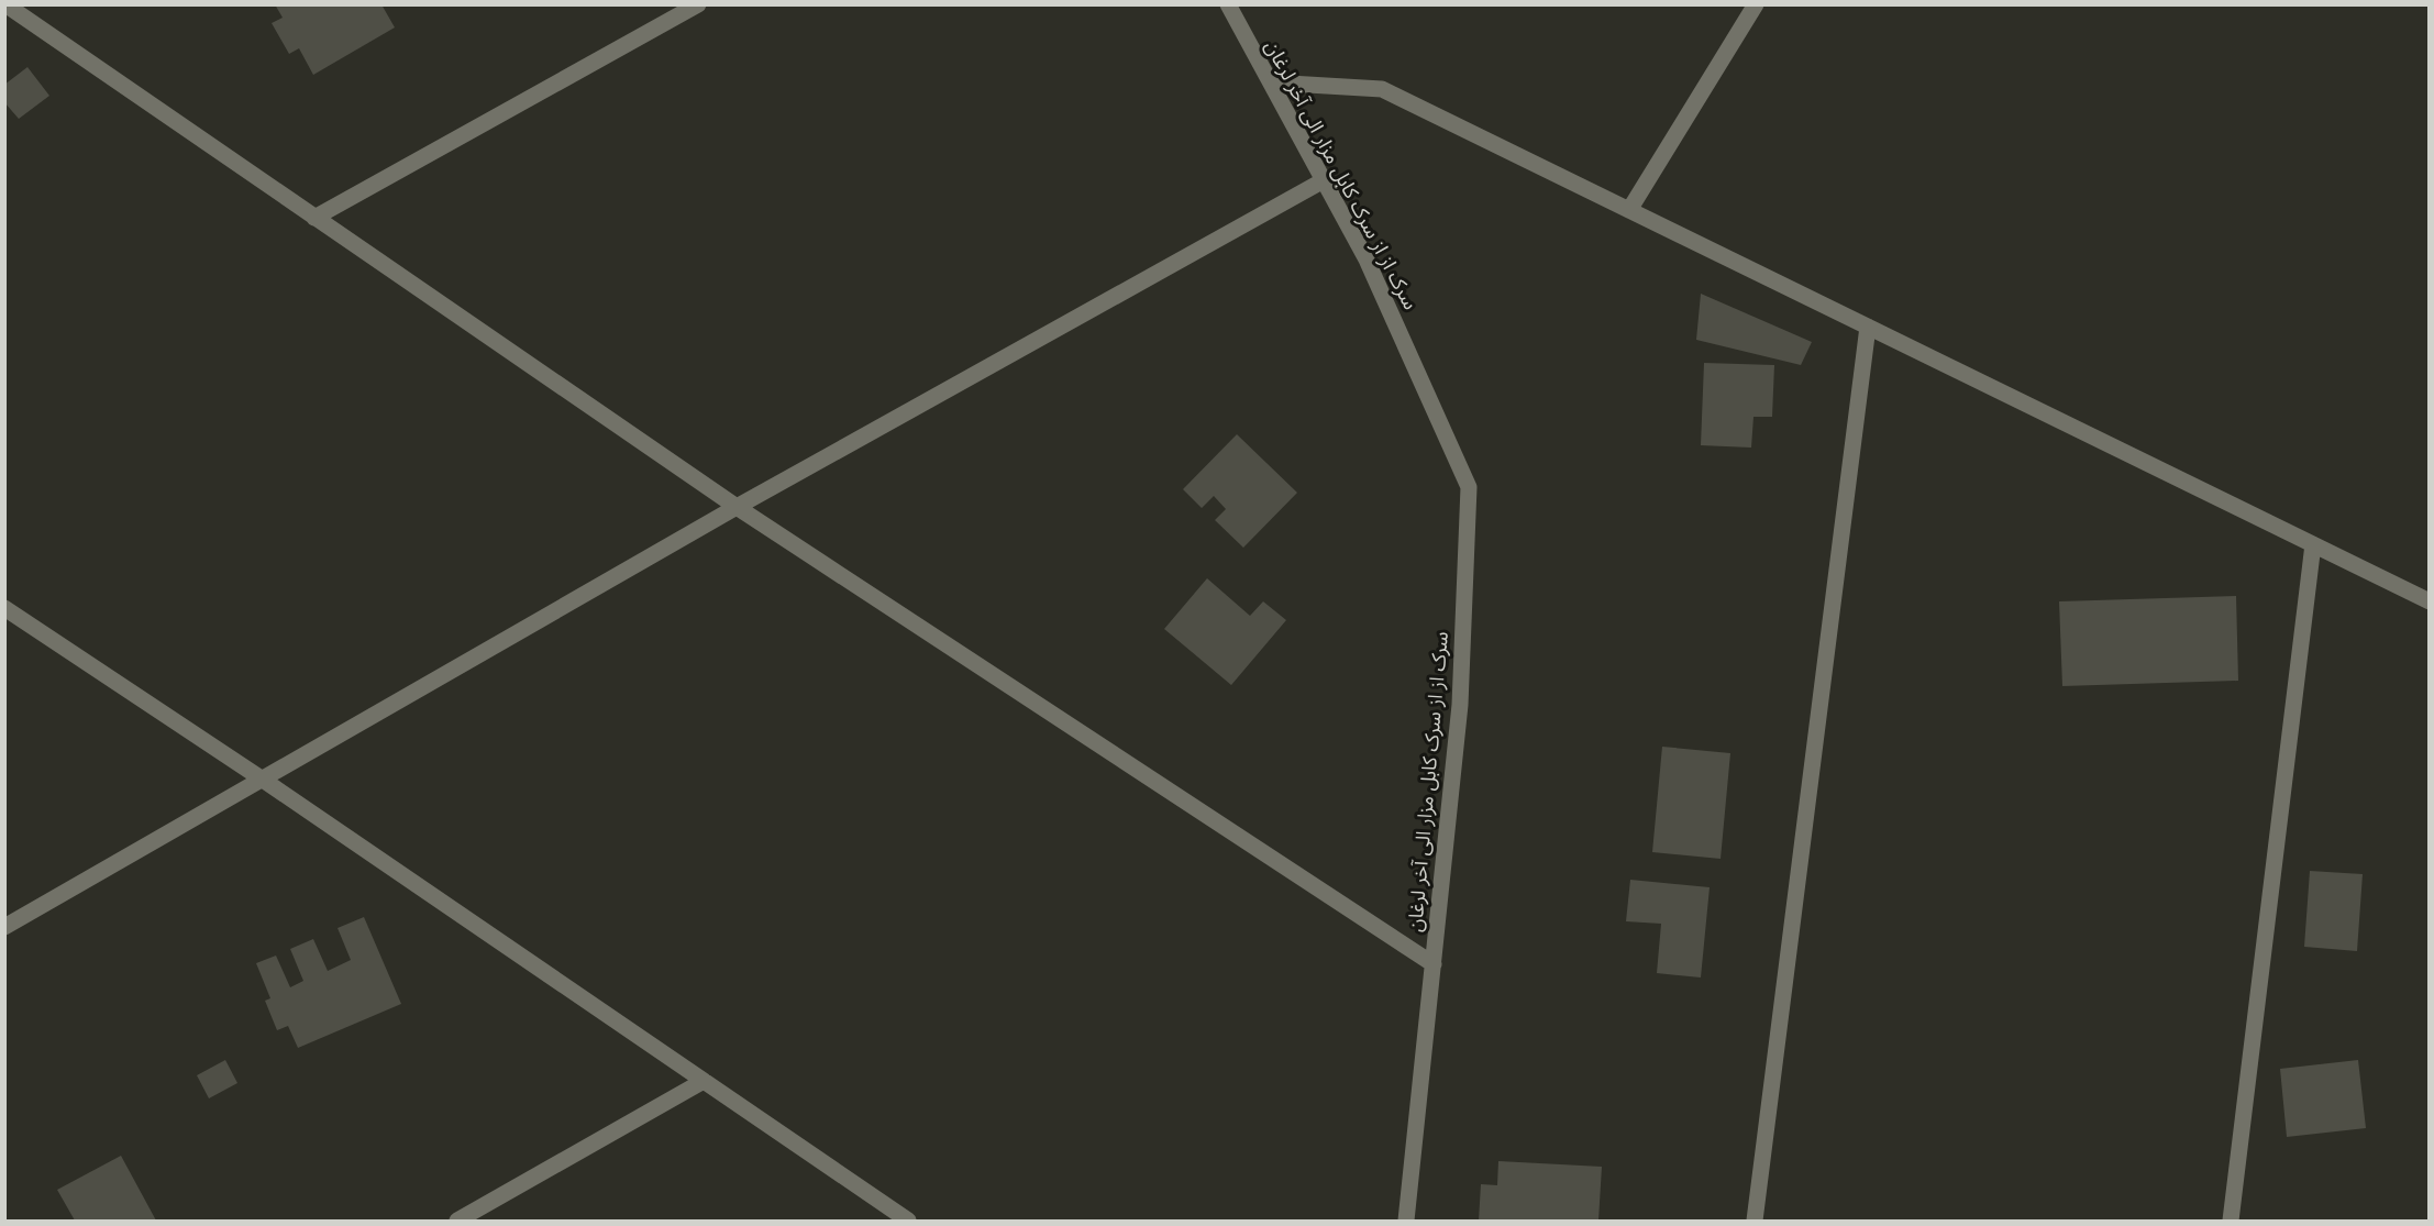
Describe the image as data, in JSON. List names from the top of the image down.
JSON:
{
  "streets": {
    "street": ["سرک از از سرک کابل مزار الی آخر لرغان"]
  }
}
